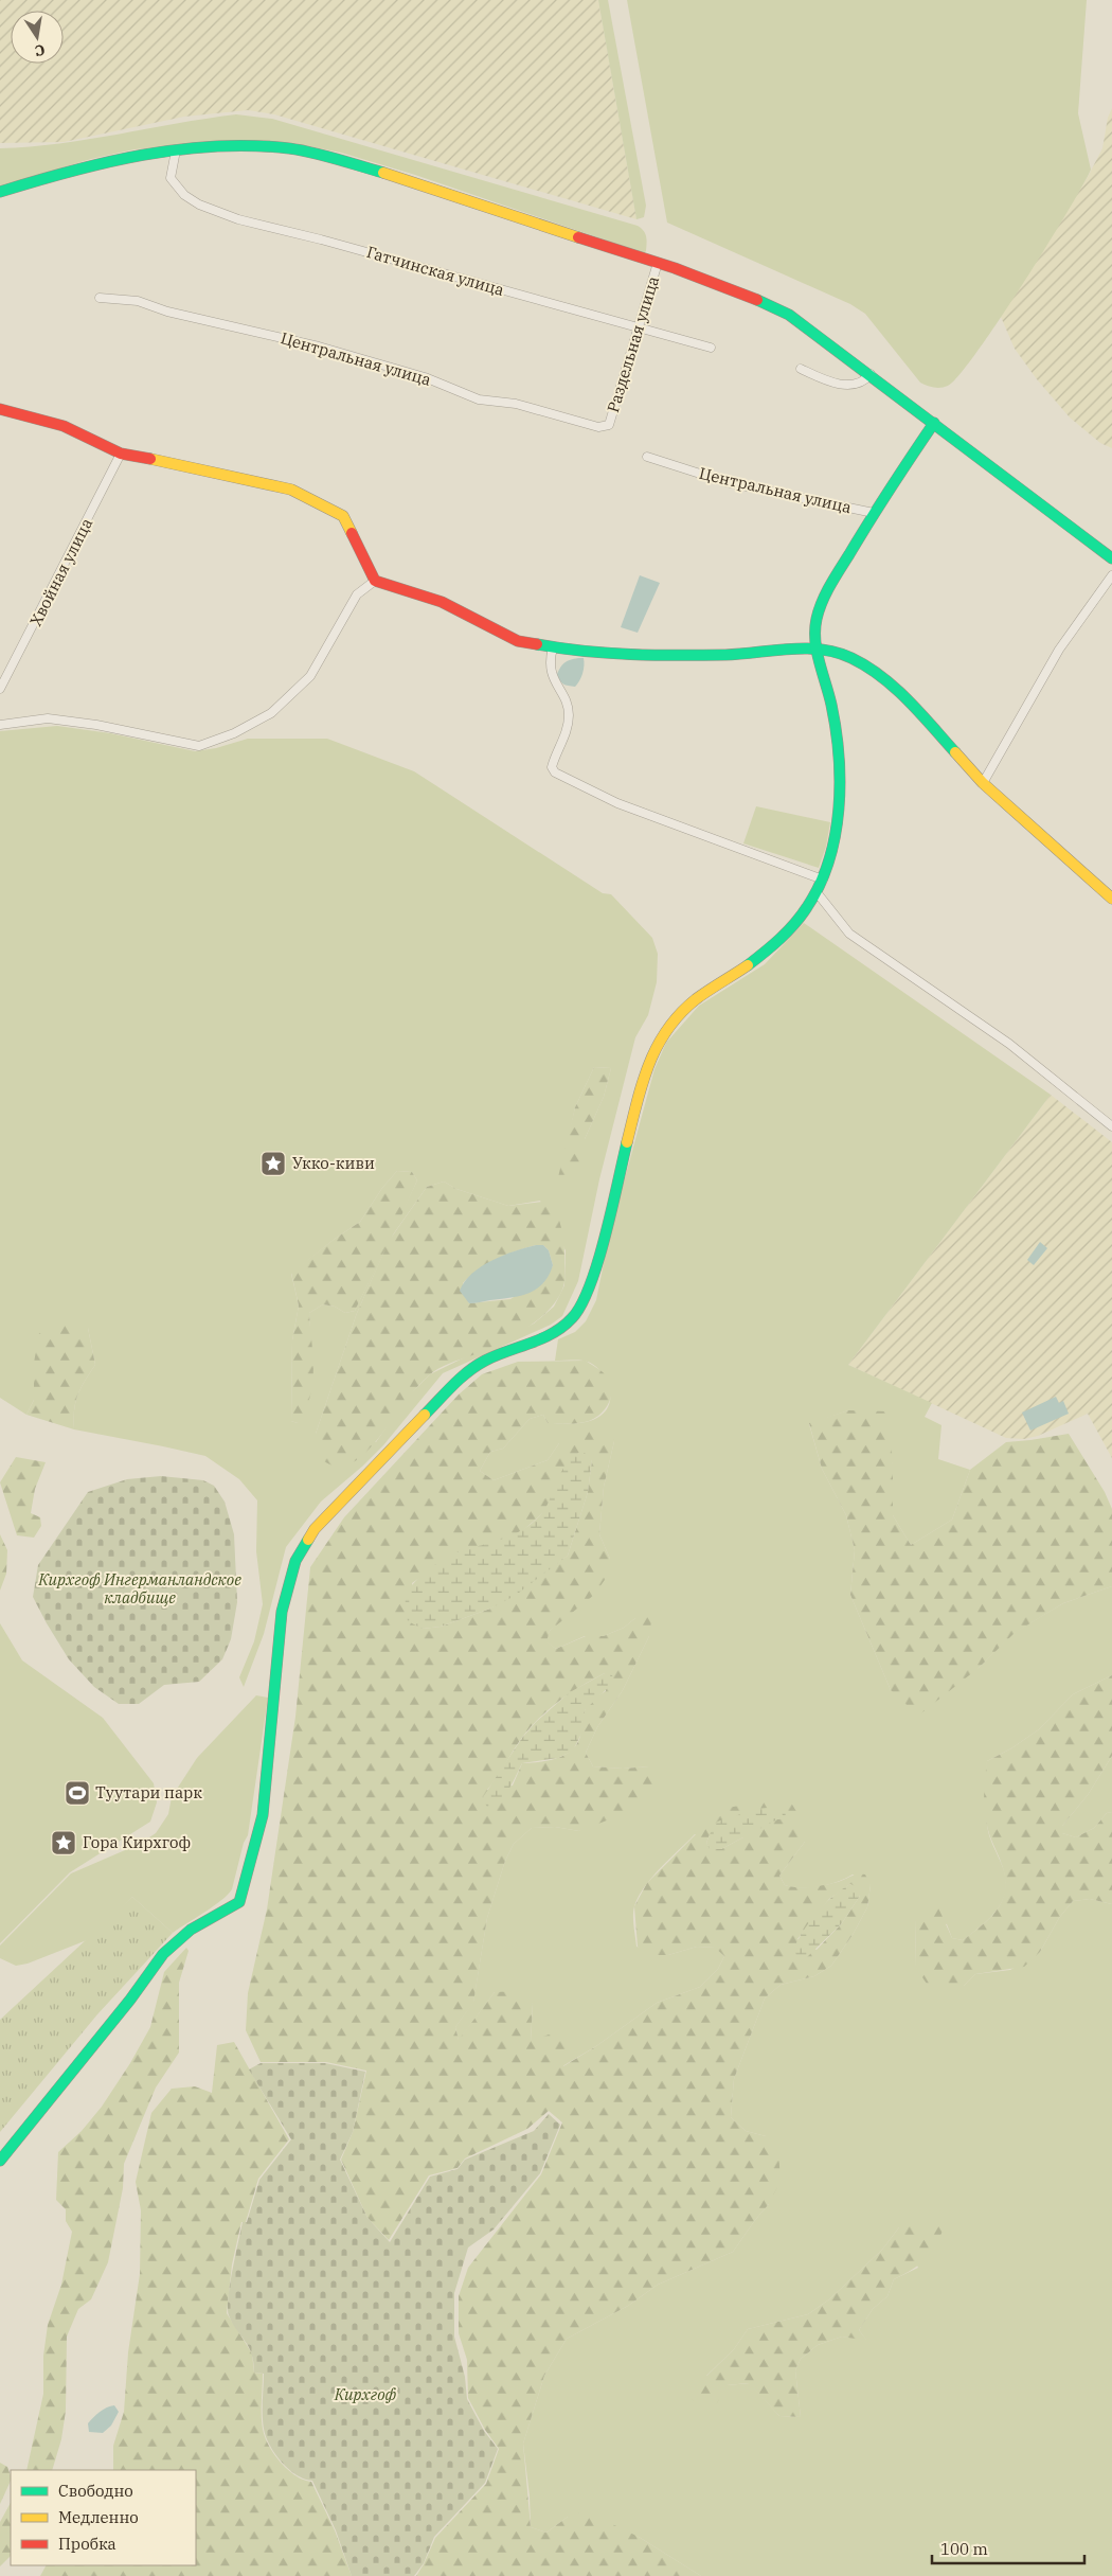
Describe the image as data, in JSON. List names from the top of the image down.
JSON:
{
  "streets": {
    "street": [
      "Гатчинская улица",
      "Раздельная улица",
      "Центральная улица",
      "Хвойная улица"
    ]
  },
  "crossings": [
    ["Гатчинская улица", "Раздельная улица"],
    ["Раздельная улица", "Центральная улица"]
  ],
  "parks": ["Кирхгоф Ингерманландское кладбище", "Кирхгоф"],
  "places": {
    "place": ["Укко-киви", "Гора Кирхгоф"],
    "sports": ["Туутари парк"]
  },
  "legend": ["Свободно", "Медленно", "Пробка"],
  "scale_bar": "100 m",
  "north": "bottom"
}
